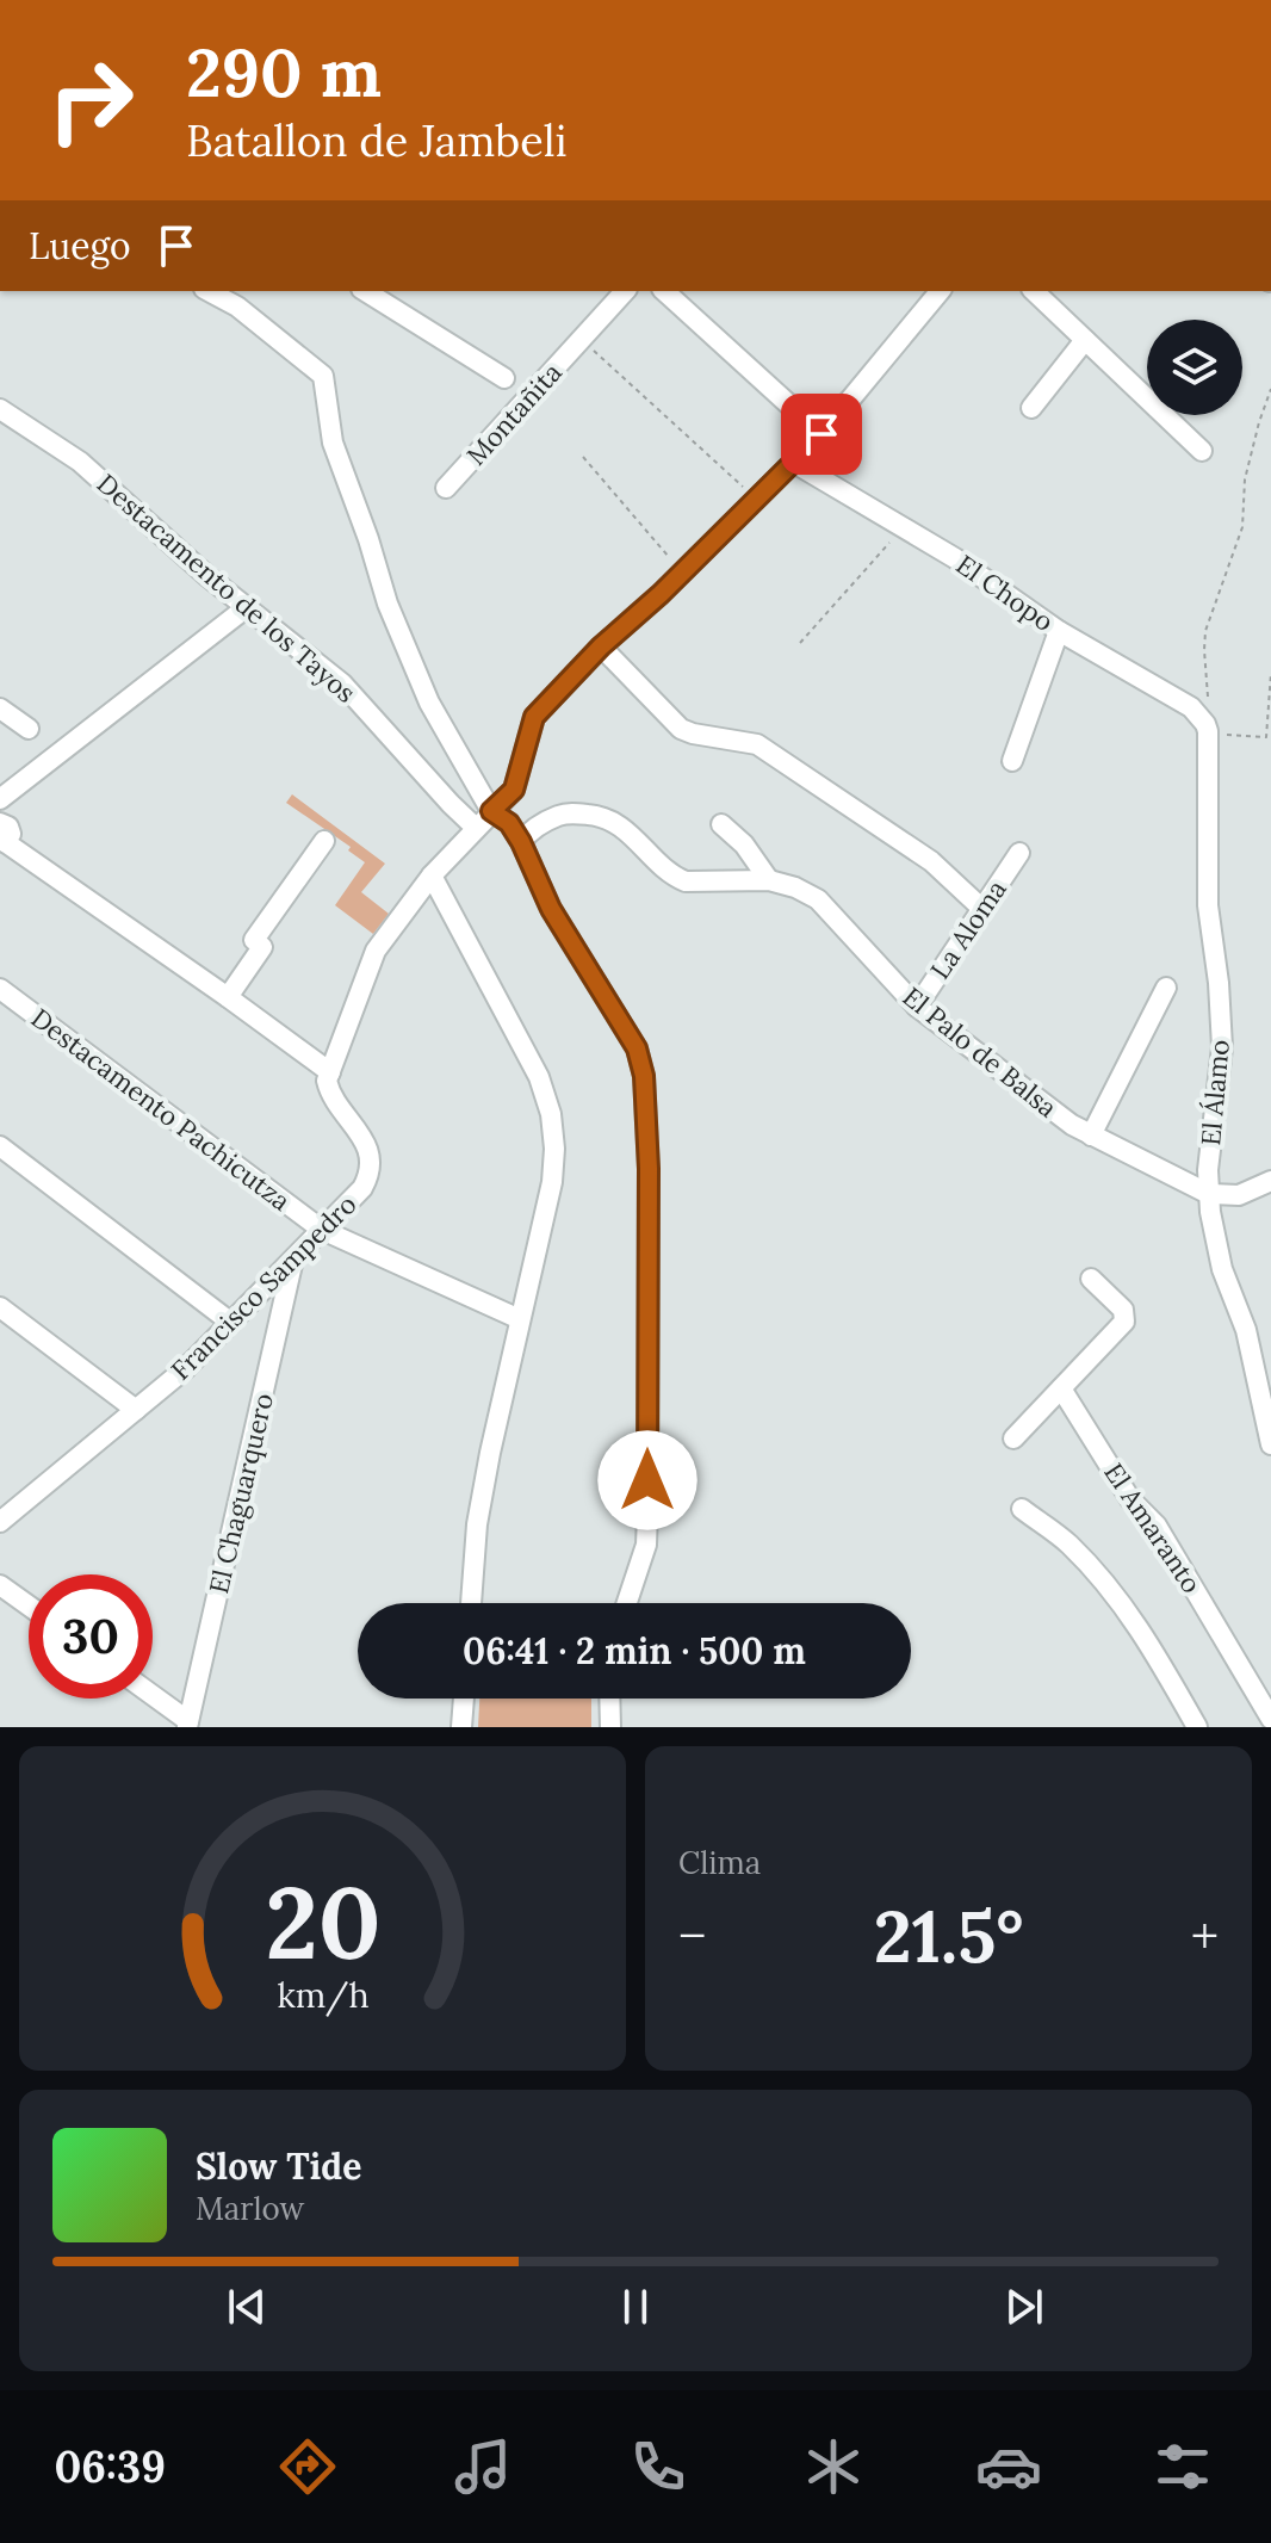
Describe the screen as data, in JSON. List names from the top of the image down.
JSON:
{
  "streets": {
    "street": [
      "Montañita",
      "Destacamento de los Tayos",
      "El Chopo",
      "La Aloma",
      "El Palo de Balsa",
      "El Álamo",
      "Destacamento Pachicutza",
      "Francisco Sampedro",
      "El Chaguarquero",
      "El Amaranto"
    ]
  },
  "crossings": [
    ["El Chopo", "El Álamo"],
    ["La Aloma", "El Palo de Balsa"],
    ["El Palo de Balsa", "El Álamo"],
    ["Destacamento Pachicutza", "Francisco Sampedro"],
    ["Francisco Sampedro", "El Chaguarquero"]
  ],
  "page": {
    "turn": ["290 m", "Batallon de Jambeli"],
    "then": "Luego",
    "limit": "30",
    "trip": "06:41 · 2 min · 500 m",
    "tile": "Clima",
    "heat": ["−", "21.5°", "+"],
    "song": ["Slow Tide", "Marlow"],
    "tabs": "06:39",
    "gauge": ["20", "km/h"]
  }
}
